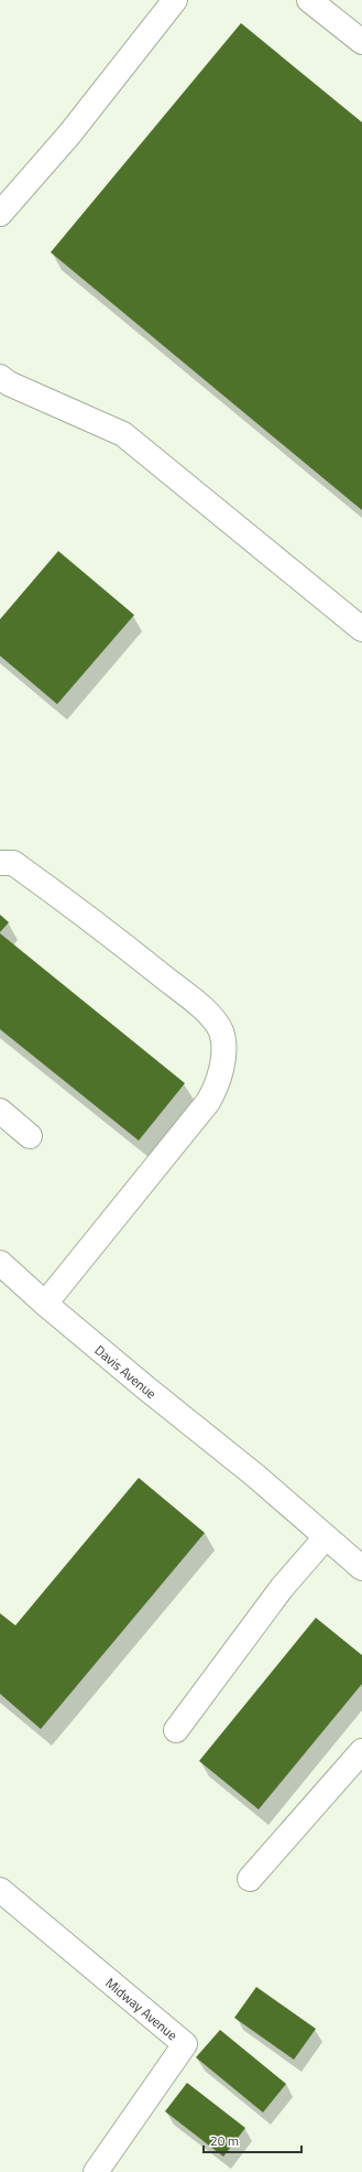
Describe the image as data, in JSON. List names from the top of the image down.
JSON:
{
  "streets": {
    "street": ["Davis Avenue", "Midway Avenue"]
  },
  "scale_bar": "20 m"
}
